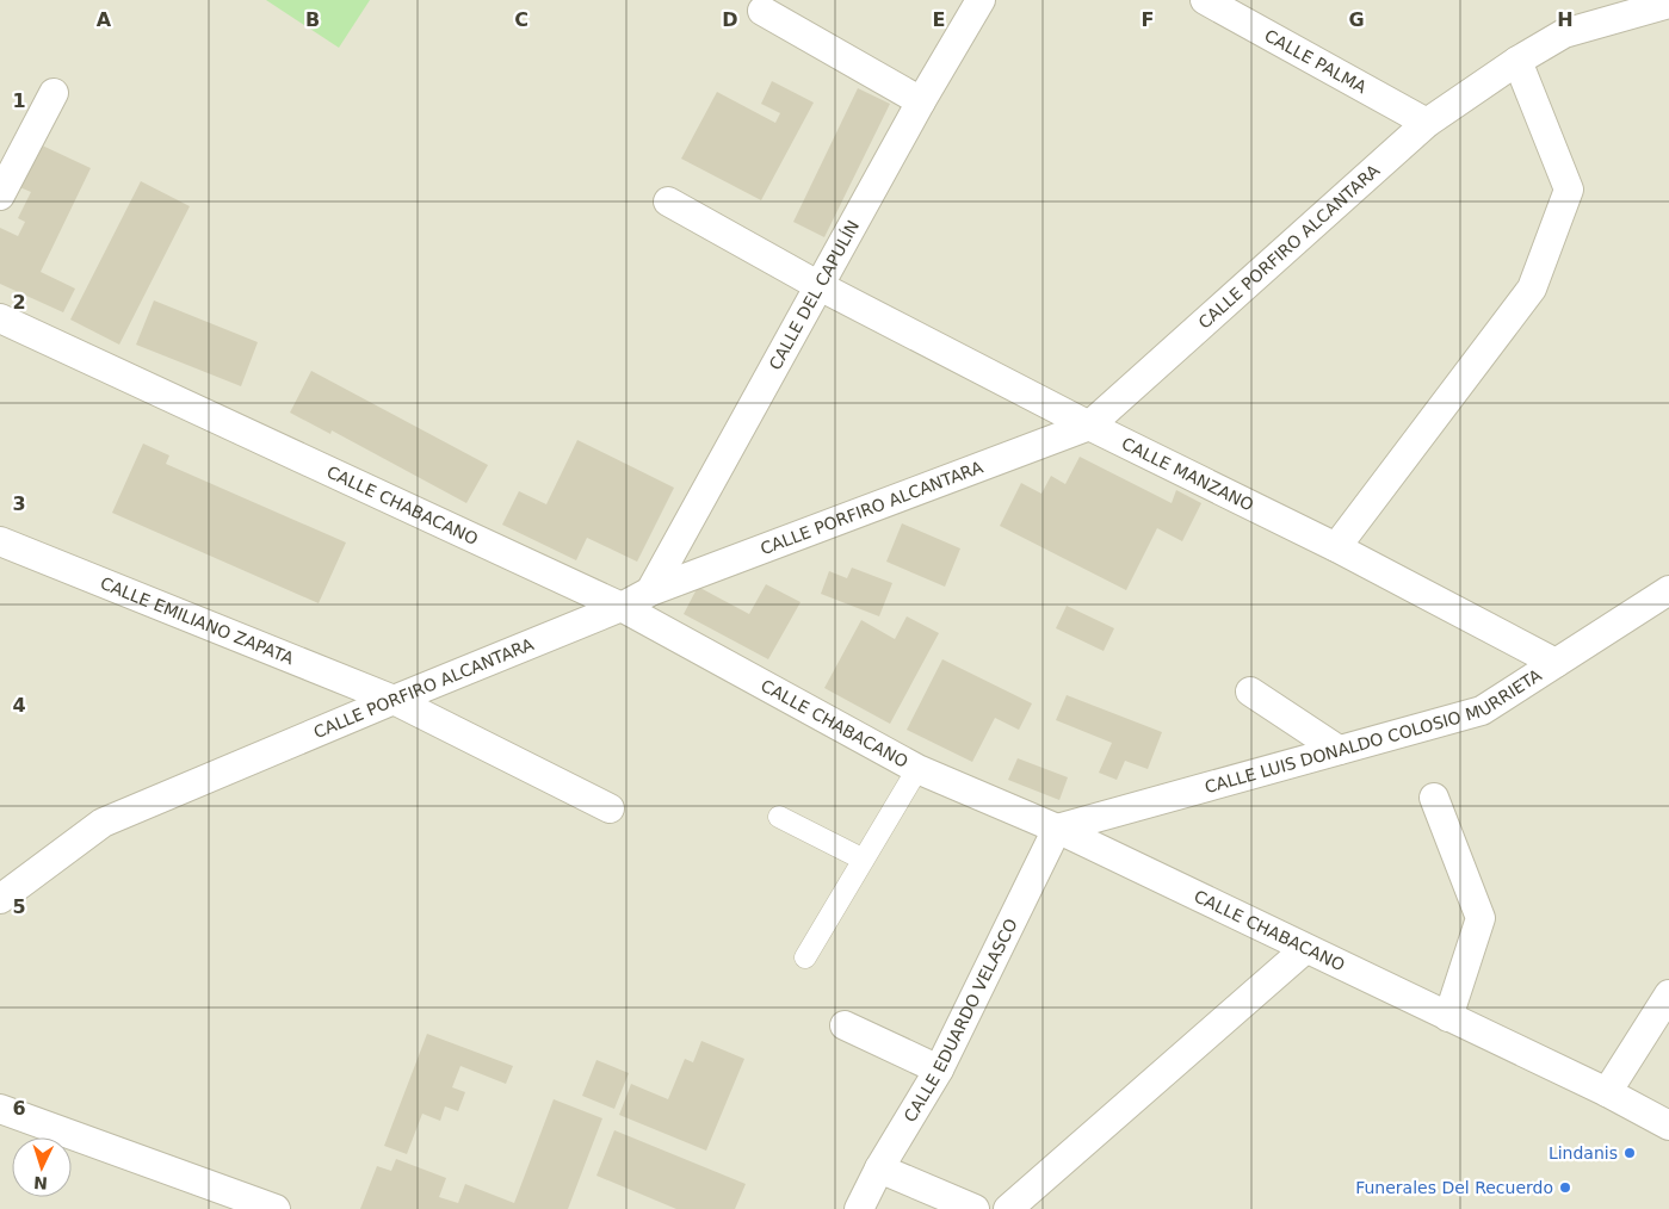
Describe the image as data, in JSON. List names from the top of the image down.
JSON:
{
  "streets": {
    "street": [
      "CALLE PALMA",
      "CALLE PORFIRO ALCANTARA",
      "CALLE DEL CAPULÍN",
      "CALLE MANZANO",
      "CALLE CHABACANO",
      "CALLE EMILIANO ZAPATA",
      "CALLE LUIS DONALDO COLOSIO MURRIETA",
      "CALLE EDUARDO VELASCO"
    ]
  },
  "crossings": [
    ["CALLE PALMA", "CALLE PORFIRO ALCANTARA"],
    ["CALLE PORFIRO ALCANTARA", "CALLE DEL CAPULÍN"],
    ["CALLE PORFIRO ALCANTARA", "CALLE MANZANO"],
    ["CALLE PORFIRO ALCANTARA", "CALLE CHABACANO"],
    ["CALLE PORFIRO ALCANTARA", "CALLE EMILIANO ZAPATA"],
    ["CALLE DEL CAPULÍN", "CALLE MANZANO"],
    ["CALLE MANZANO", "CALLE LUIS DONALDO COLOSIO MURRIETA"],
    ["CALLE CHABACANO", "CALLE LUIS DONALDO COLOSIO MURRIETA"],
    ["CALLE CHABACANO", "CALLE EDUARDO VELASCO"],
    ["CALLE LUIS DONALDO COLOSIO MURRIETA", "CALLE EDUARDO VELASCO"]
  ],
  "places": ["Lindanis", "Funerales Del Recuerdo"],
  "north": "bottom",
  "grid": {
    "columns": [
      "A",
      "B",
      "C",
      "D",
      "E",
      "F",
      "G",
      "H"
    ],
    "rows": [
      "1",
      "2",
      "3",
      "4",
      "5",
      "6"
    ]
  }
}
